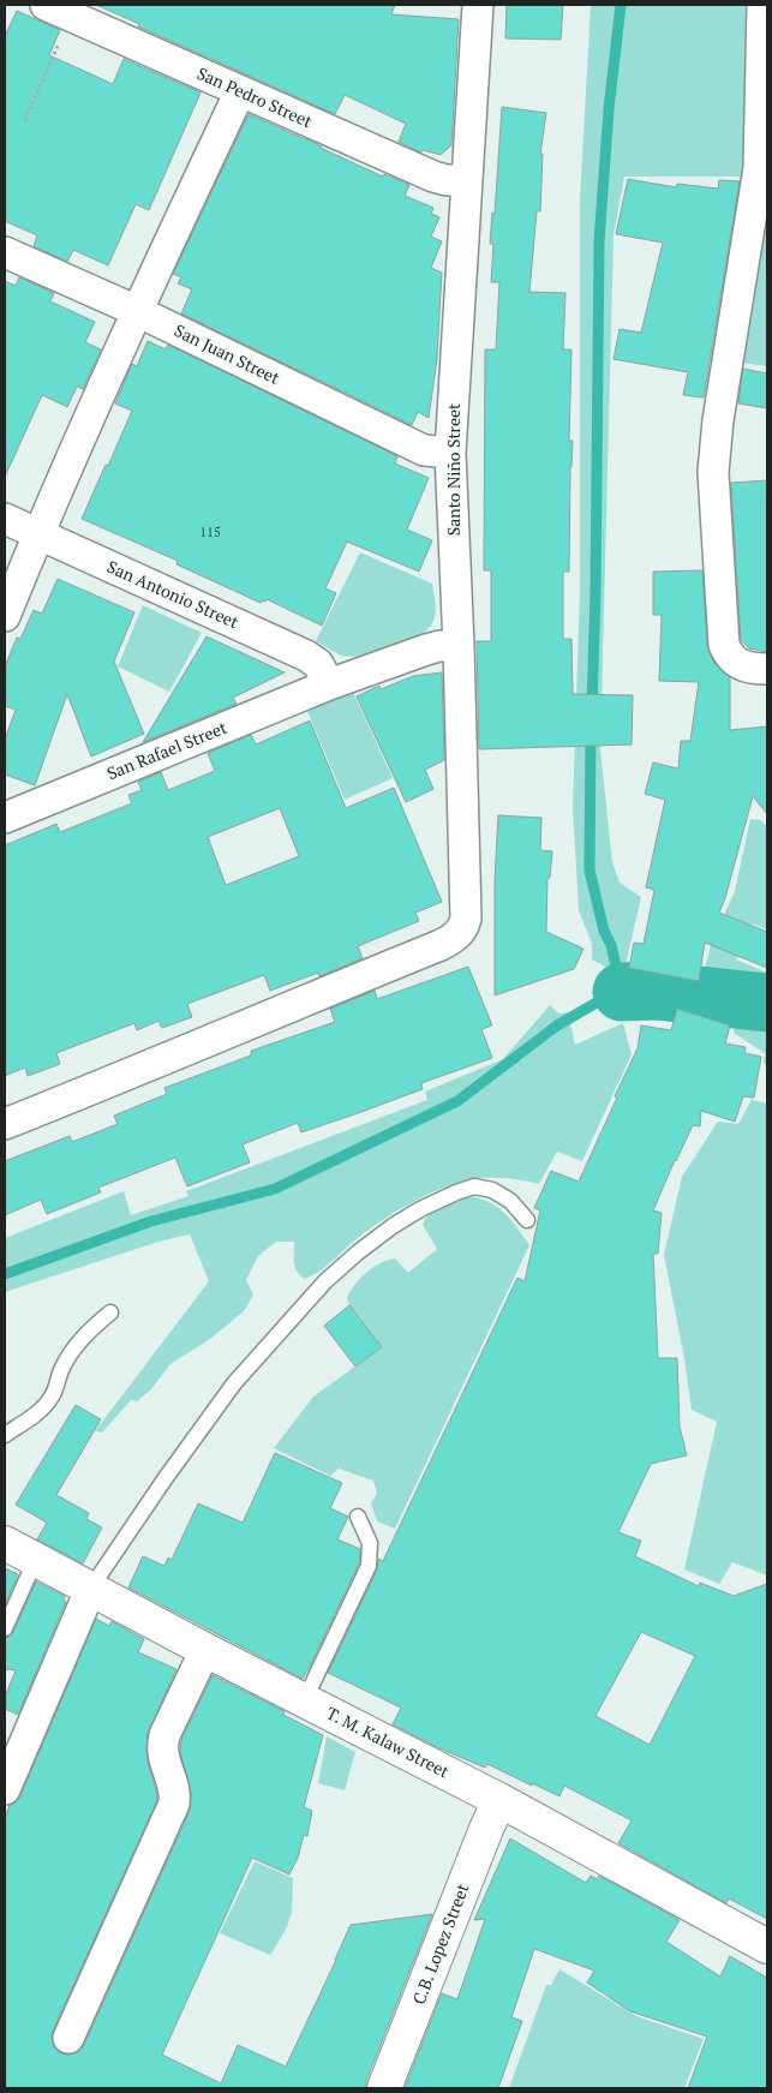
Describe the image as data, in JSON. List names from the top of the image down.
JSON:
{
  "streets": {
    "street": [
      "San Pedro Street",
      "San Juan Street",
      "Santo Niño Street",
      "San Antonio Street",
      "San Rafael Street",
      "T. M. Kalaw Street",
      "C.B. Lopez Street"
    ]
  },
  "crossings": [
    ["San Pedro Street", "Santo Niño Street"],
    ["San Juan Street", "Santo Niño Street"],
    ["Santo Niño Street", "San Rafael Street"],
    ["San Antonio Street", "San Rafael Street"],
    ["T. M. Kalaw Street", "C.B. Lopez Street"]
  ],
  "house_numbers": ["115"]
}
